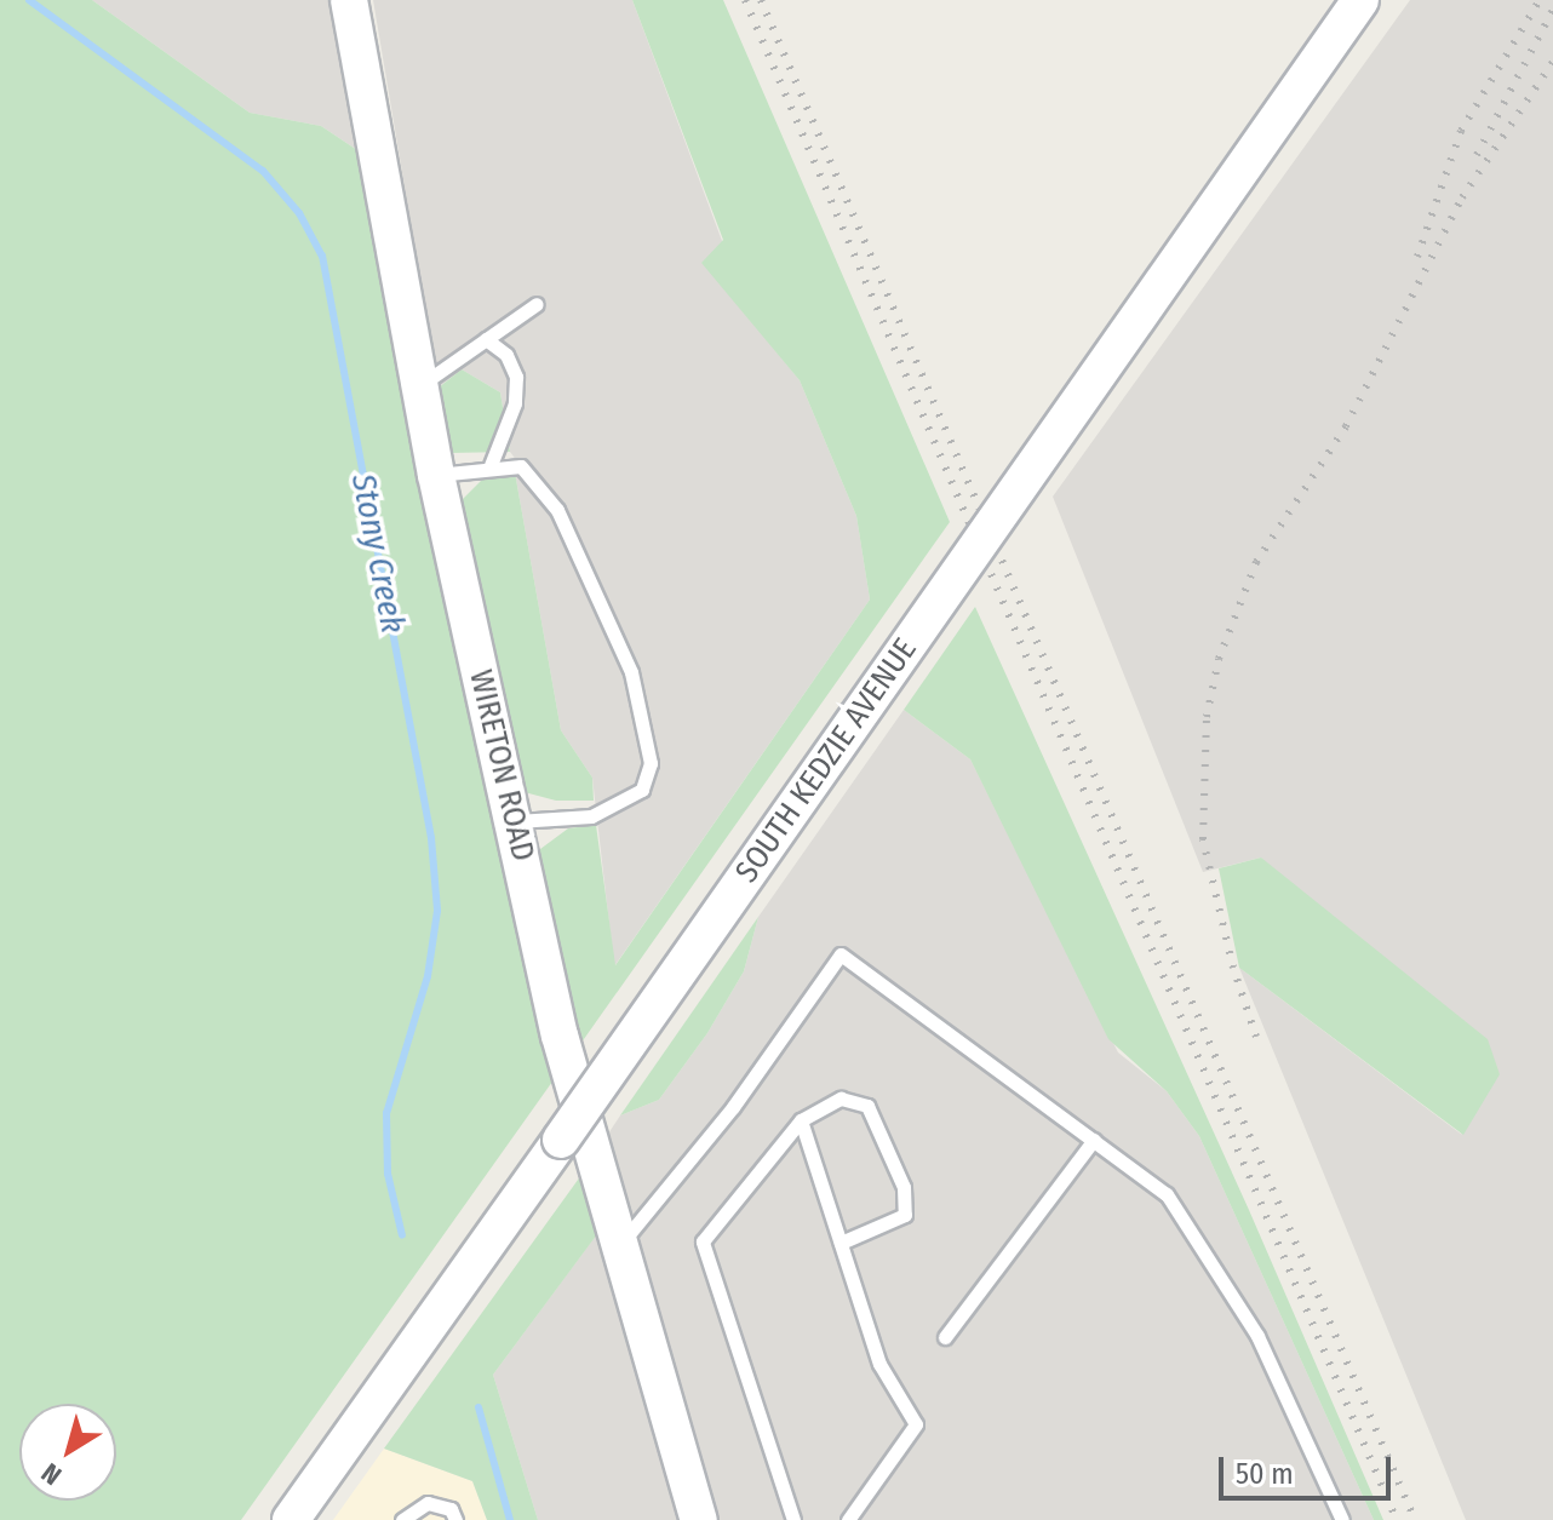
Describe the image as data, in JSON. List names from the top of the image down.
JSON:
{
  "streets": {
    "main road": ["SOUTH KEDZIE AVENUE", "WIRETON ROAD"]
  },
  "water": ["Stony Creek"],
  "scale_bar": "50 m",
  "north": "bottom left"
}
